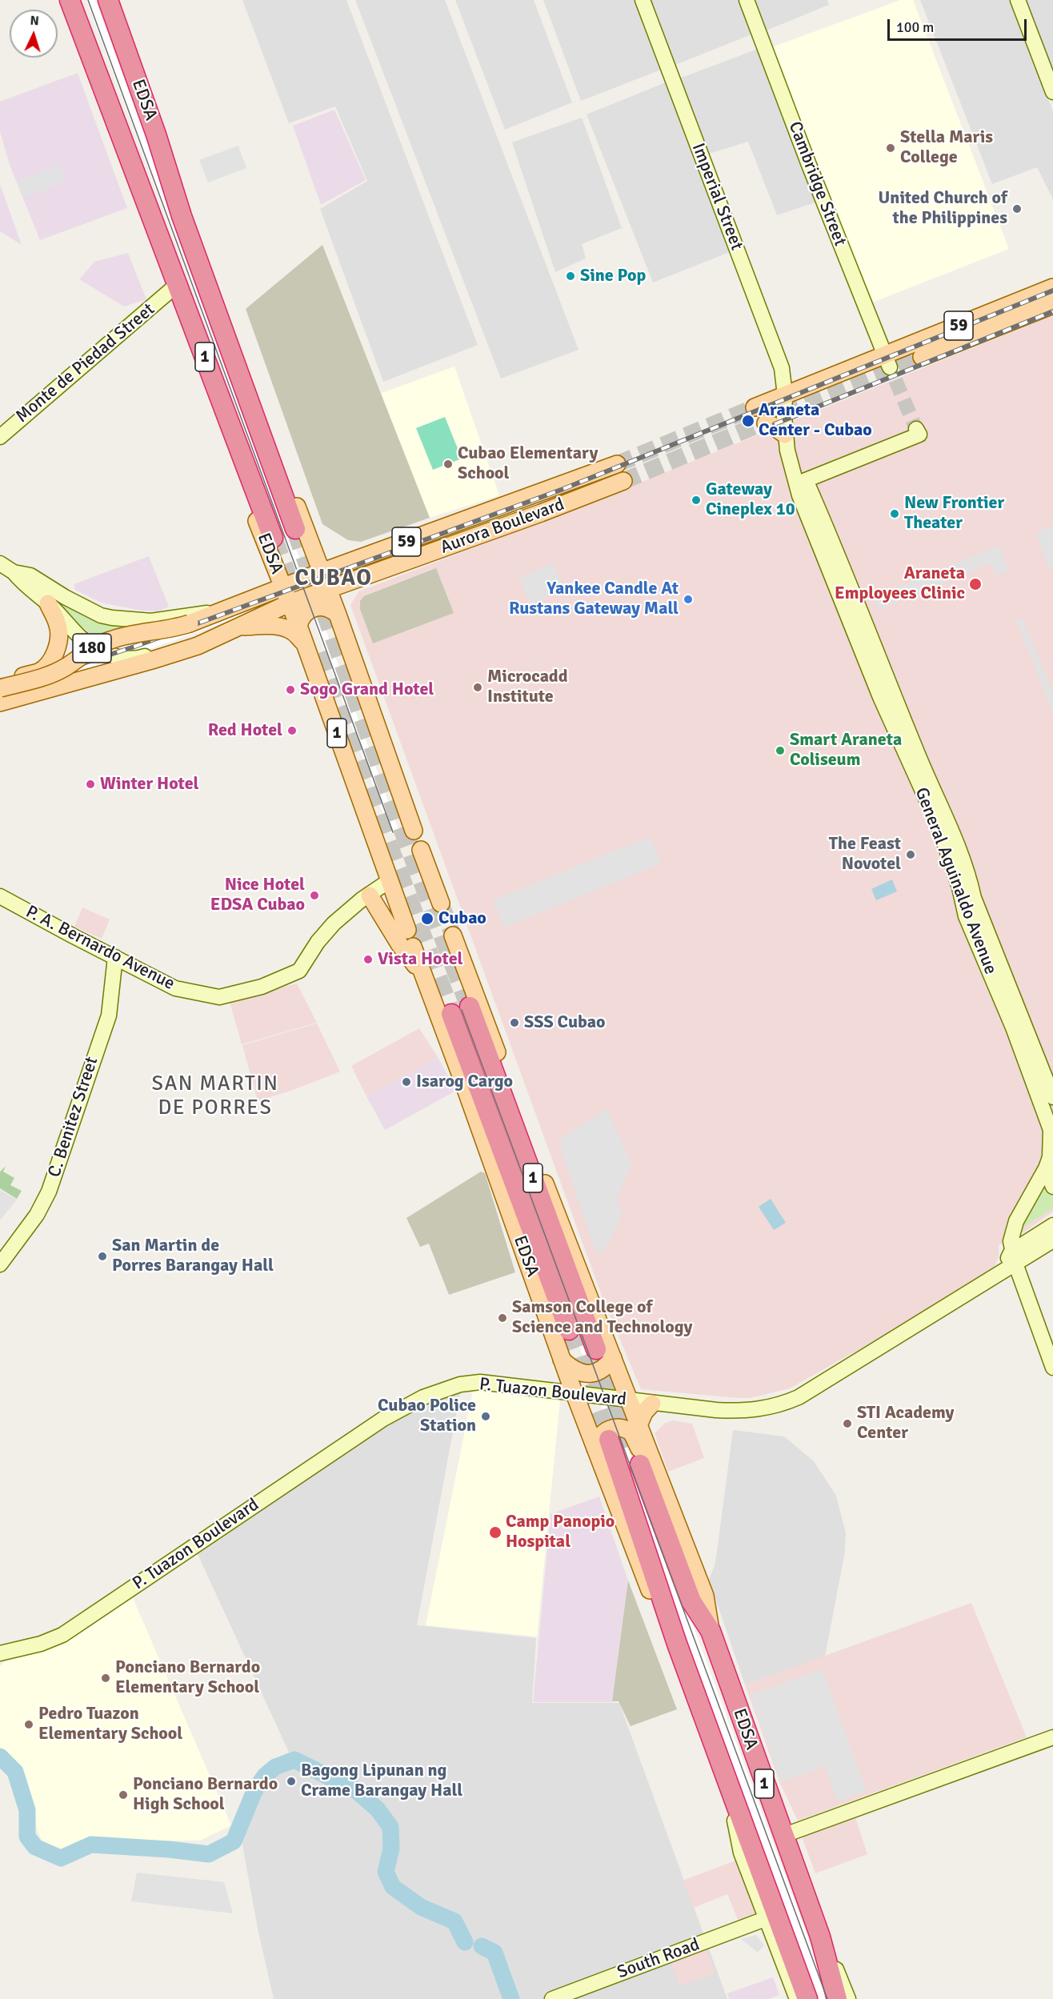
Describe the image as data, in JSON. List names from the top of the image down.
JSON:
{
  "streets": {
    "highway": ["EDSA", "1"],
    "main road": ["59", "Aurora Boulevard", "180"],
    "street": [
      "Cambridge Street",
      "Imperial Street",
      "Monte de Piedad Street",
      "General Aguinaldo Avenue",
      "P. A. Bernardo Avenue",
      "C. Benitez Street",
      "P. Tuazon Boulevard",
      "South Road"
    ]
  },
  "crossings": [
    ["EDSA", "Monte de Piedad Street"],
    ["EDSA", "Aurora Boulevard"],
    ["EDSA", "P. A. Bernardo Avenue"],
    ["EDSA", "P. Tuazon Boulevard"],
    ["EDSA", "South Road"],
    ["Cambridge Street", "59"],
    ["Imperial Street", "59"],
    ["Imperial Street", "General Aguinaldo Avenue"],
    ["59", "General Aguinaldo Avenue"],
    ["General Aguinaldo Avenue", "P. Tuazon Boulevard"],
    ["P. A. Bernardo Avenue", "C. Benitez Street"]
  ],
  "districts": ["CUBAO", "SAN MARTIN DE PORRES"],
  "places": [
    "Stella Maris College",
    "United Church of the Philippines",
    "Sine Pop",
    "Araneta Center - Cubao",
    "Cubao Elementary School",
    "Gateway Cineplex 10",
    "New Frontier Theater",
    "Araneta Employees Clinic",
    "Yankee Candle At Rustans Gateway Mall",
    "Microcadd Institute",
    "Sogo Grand Hotel",
    "Red Hotel",
    "Smart Araneta Coliseum",
    "Winter Hotel",
    "The Feast Novotel",
    "Nice Hotel EDSA Cubao",
    "Cubao",
    "Vista Hotel",
    "SSS Cubao",
    "Isarog Cargo",
    "San Martin de Porres Barangay Hall",
    "Samson College of Science and Technology",
    "Cubao Police Station",
    "STI Academy Center",
    "Camp Panopio Hospital",
    "Ponciano Bernardo Elementary School",
    "Pedro Tuazon Elementary School",
    "Bagong Lipunan ng Crame Barangay Hall",
    "Ponciano Bernardo High School"
  ],
  "scale_bar": "100 m",
  "north": "top"
}
